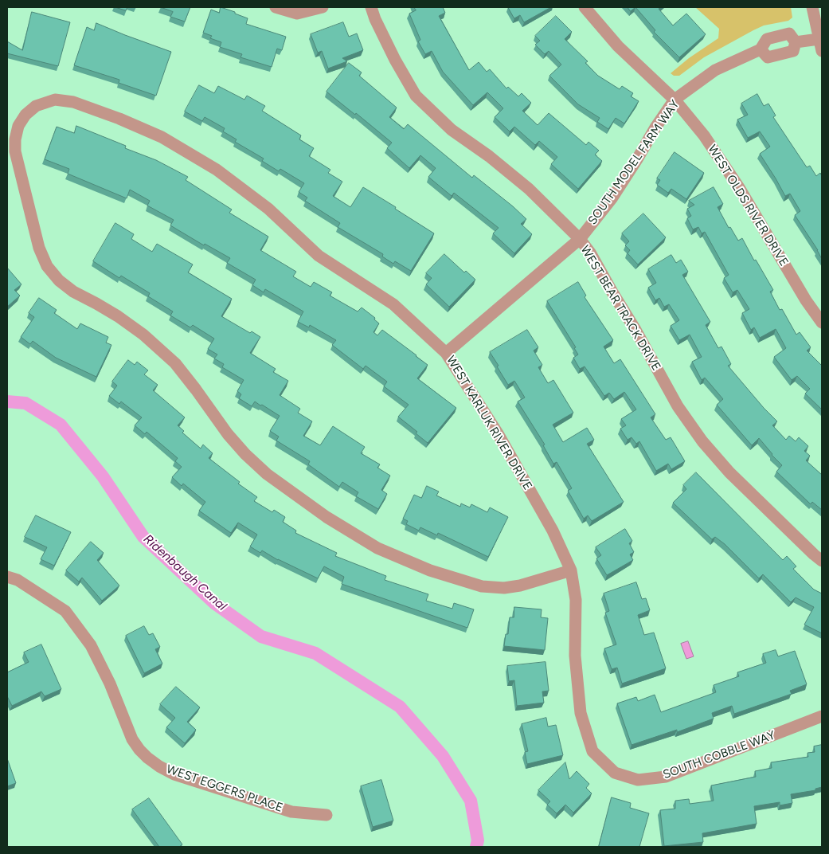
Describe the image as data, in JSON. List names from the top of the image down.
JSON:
{
  "streets": {
    "street": [
      "SOUTH MODEL FARM WAY",
      "WEST OLDS RIVER DRIVE",
      "WEST BEAR TRACK DRIVE",
      "WEST KARLUK RIVER DRIVE",
      "SOUTH COBBLE WAY",
      "WEST EGGERS PLACE"
    ]
  },
  "crossings": [
    ["SOUTH MODEL FARM WAY", "WEST OLDS RIVER DRIVE"],
    ["SOUTH MODEL FARM WAY", "WEST BEAR TRACK DRIVE"],
    ["SOUTH MODEL FARM WAY", "WEST KARLUK RIVER DRIVE"],
    ["WEST KARLUK RIVER DRIVE", "SOUTH COBBLE WAY"]
  ],
  "water": ["Ridenbaugh Canal"]
}
